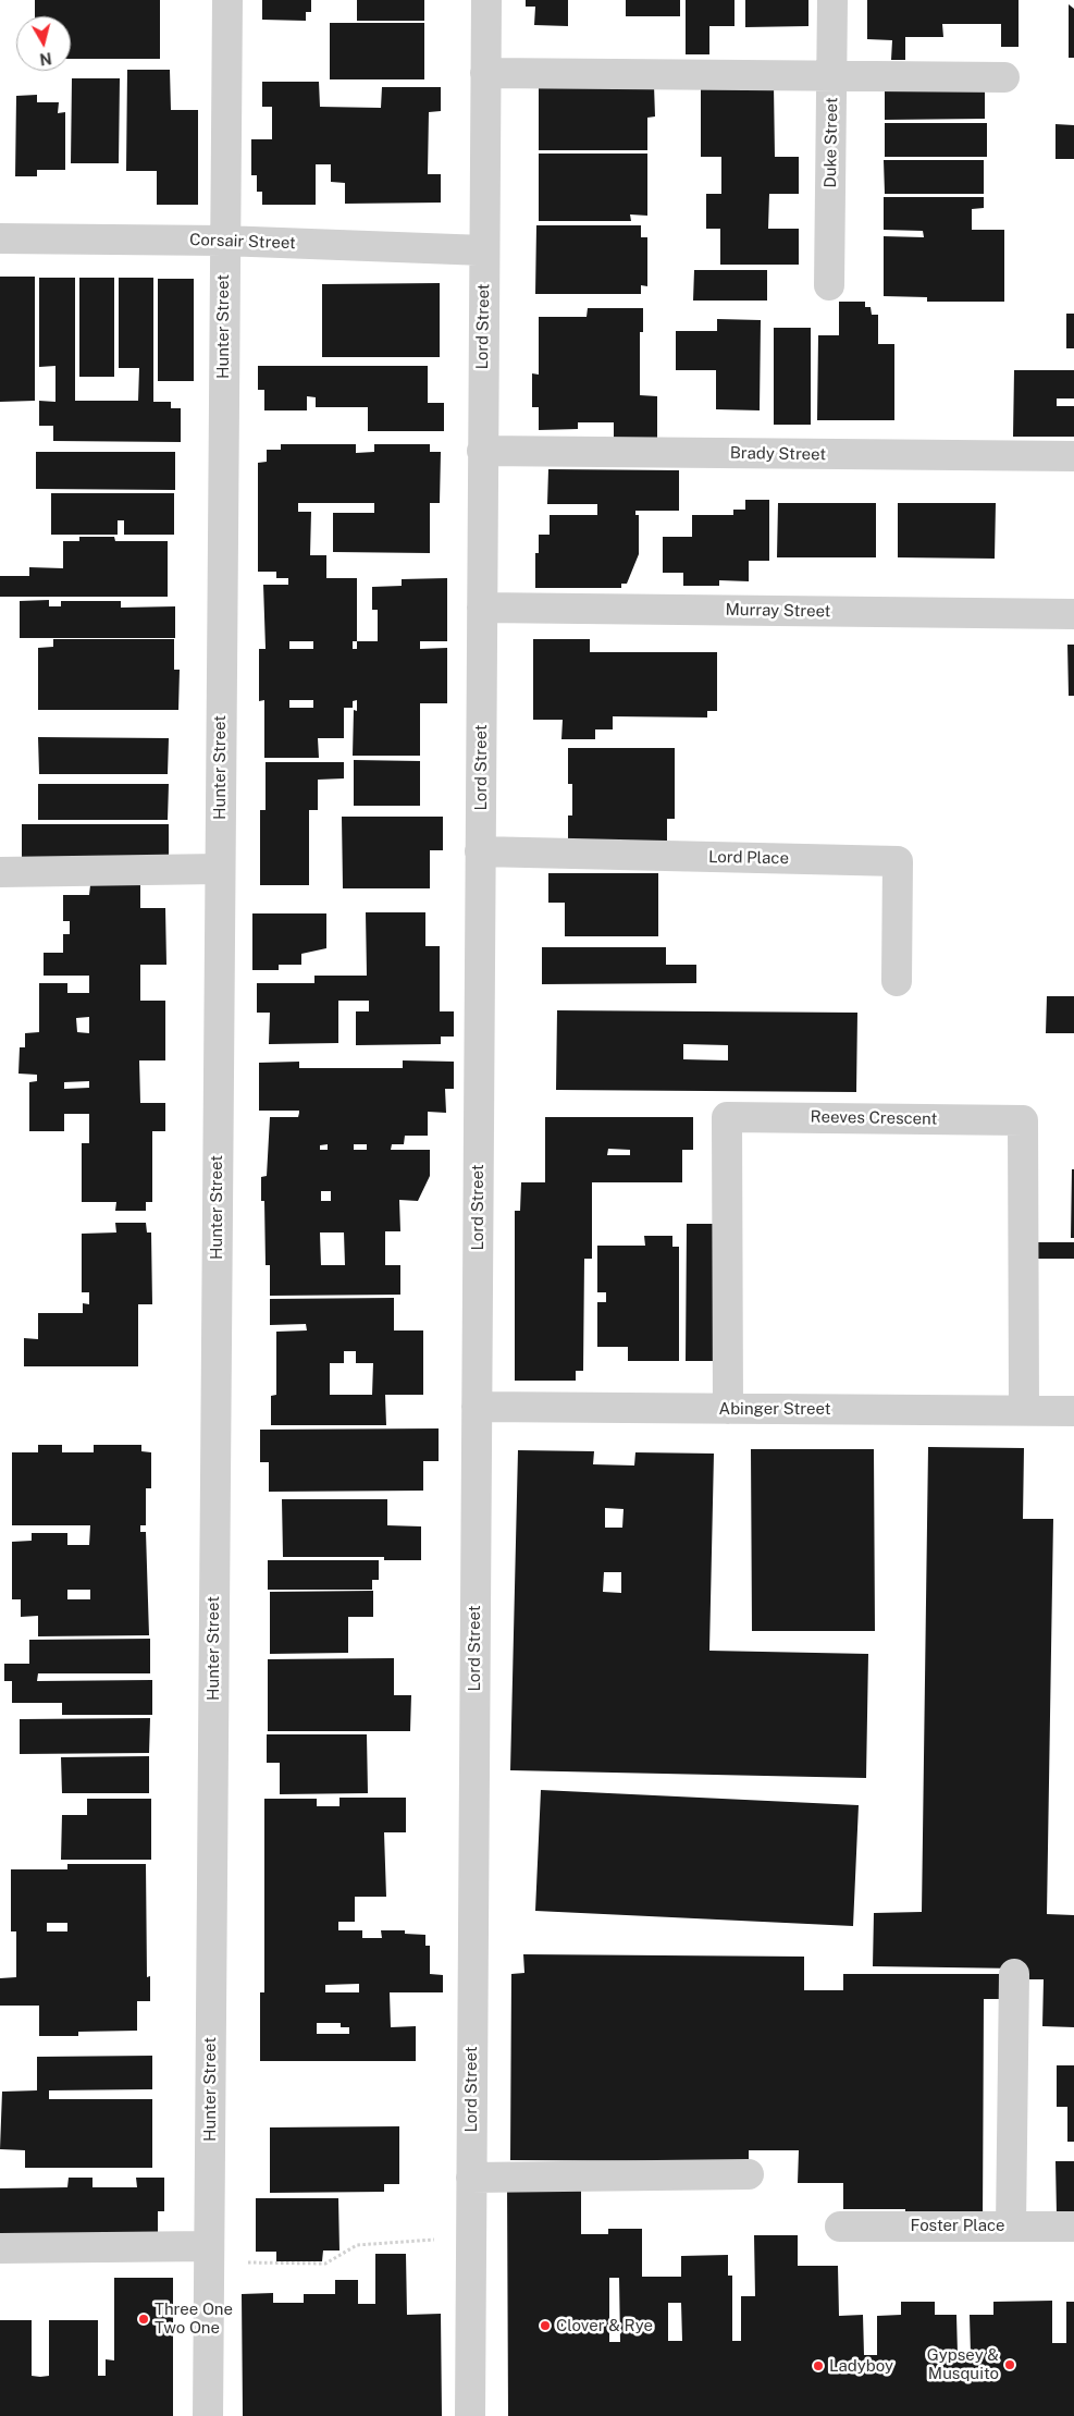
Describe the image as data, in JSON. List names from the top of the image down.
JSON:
{
  "streets": {
    "street": [
      "Duke Street",
      "Corsair Street",
      "Hunter Street",
      "Lord Street",
      "Brady Street",
      "Murray Street",
      "Lord Place",
      "Reeves Crescent",
      "Abinger Street",
      "Foster Place"
    ]
  },
  "crossings": [
    ["Corsair Street", "Hunter Street"],
    ["Corsair Street", "Lord Street"],
    ["Lord Street", "Brady Street"],
    ["Lord Street", "Murray Street"],
    ["Lord Street", "Lord Place"],
    ["Lord Street", "Abinger Street"],
    ["Reeves Crescent", "Abinger Street"]
  ],
  "places": [
    "Three One Two One",
    "Clover & Rye",
    "Gypsey & Musquito",
    "Ladyboy"
  ],
  "north": "bottom"
}
